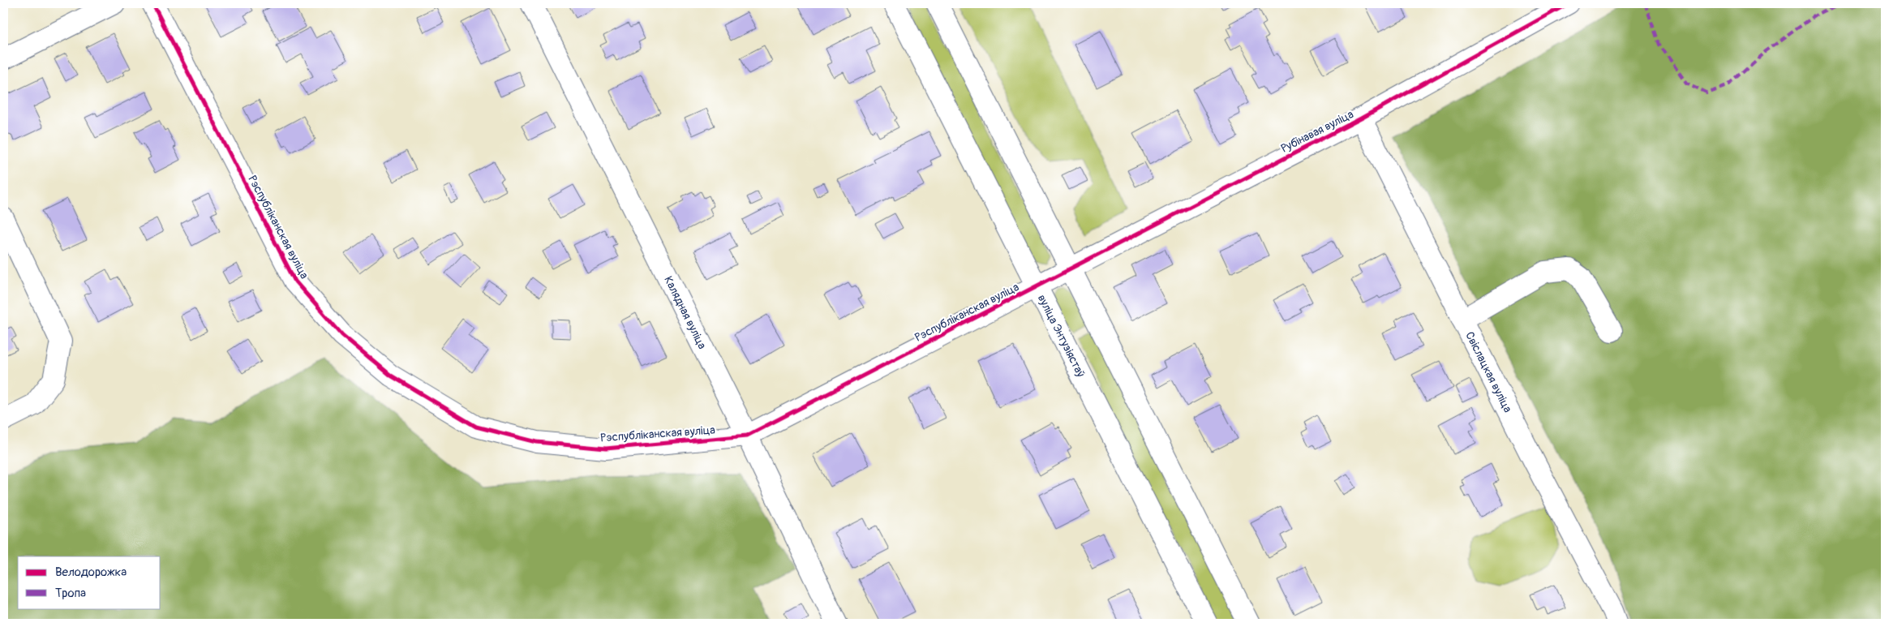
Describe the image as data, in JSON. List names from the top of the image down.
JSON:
{
  "streets": {
    "street": [
      "Рубінавая вуліца",
      "Рэспубліканская вуліца",
      "Калядная вуліца",
      "вуліца Энтузіястаў",
      "Свіслацкая вуліца"
    ]
  },
  "crossings": [
    ["Рубінавая вуліца", "Рэспубліканская вуліца"],
    ["Рубінавая вуліца", "вуліца Энтузіястаў"],
    ["Рубінавая вуліца", "Свіслацкая вуліца"],
    ["Рэспубліканская вуліца", "Калядная вуліца"],
    ["Рэспубліканская вуліца", "вуліца Энтузіястаў"]
  ],
  "legend": ["Велодорожка", "Тропа"]
}
